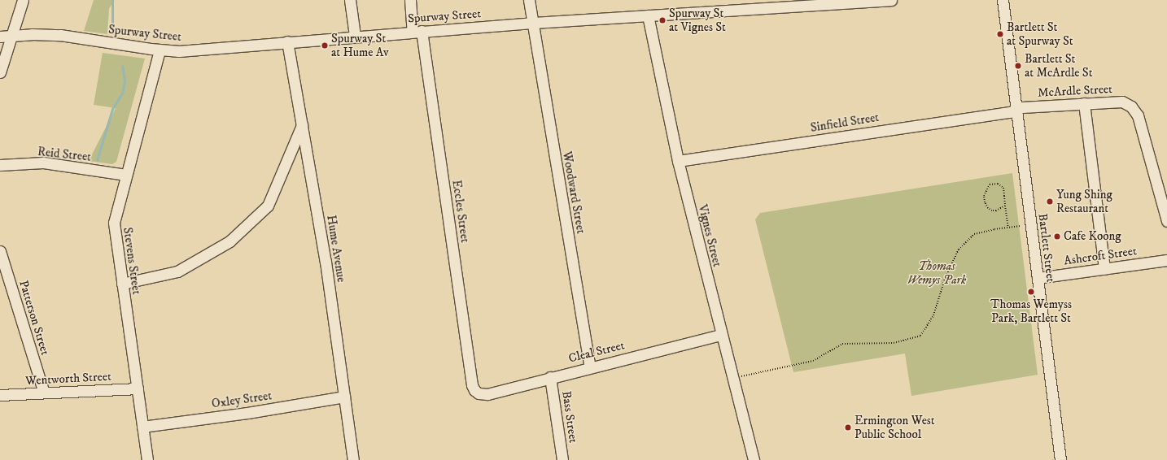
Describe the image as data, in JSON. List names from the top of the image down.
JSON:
{
  "streets": {
    "street": [
      "Spurway Street",
      "McArdle Street",
      "Sinfield Street",
      "Reid Street",
      "Woodward Street",
      "Eccles Street",
      "Vignes Street",
      "Bartlett Street",
      "Hume Avenue",
      "Ashcroft Street",
      "Stevens Street",
      "Patterson Street",
      "Cleal Street",
      "Wentworth Street",
      "Oxley Street",
      "Bass Street"
    ]
  },
  "crossings": [
    ["Spurway Street", "Woodward Street"],
    ["Spurway Street", "Eccles Street"],
    ["Spurway Street", "Vignes Street"],
    ["Spurway Street", "Hume Avenue"],
    ["Spurway Street", "Stevens Street"],
    ["McArdle Street", "Sinfield Street"],
    ["McArdle Street", "Bartlett Street"],
    ["Sinfield Street", "Vignes Street"],
    ["Sinfield Street", "Bartlett Street"],
    ["Reid Street", "Stevens Street"],
    ["Woodward Street", "Cleal Street"],
    ["Eccles Street", "Cleal Street"],
    ["Vignes Street", "Cleal Street"],
    ["Bartlett Street", "Ashcroft Street"],
    ["Hume Avenue", "Oxley Street"],
    ["Stevens Street", "Wentworth Street"],
    ["Stevens Street", "Oxley Street"],
    ["Patterson Street", "Wentworth Street"],
    ["Cleal Street", "Bass Street"]
  ],
  "parks": ["Thomas Wemys Park"],
  "places": [
    "Spurway St at Vignes St",
    "Bartlett St at Spurway St",
    "Spurway St at Hume Av",
    "Bartlett St at McArdle St",
    "Yung Shing Restaurant",
    "Cafe Koong",
    "Thomas Wemyss Park, Bartlett St",
    "Ermington West Public School"
  ]
}
